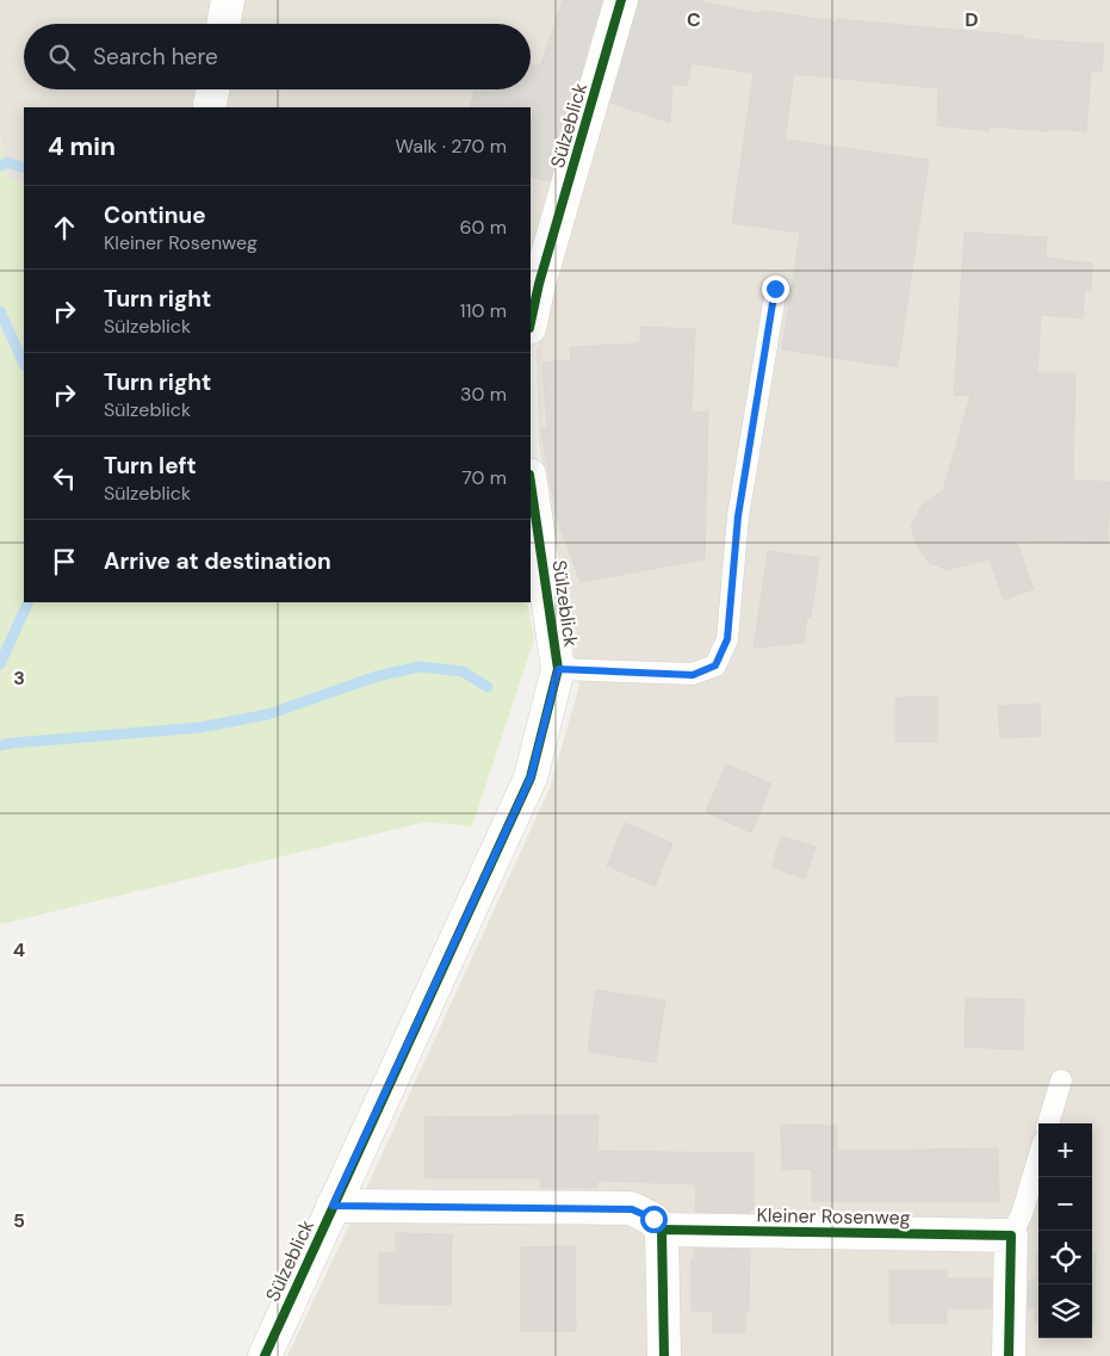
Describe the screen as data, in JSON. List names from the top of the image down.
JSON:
{
  "streets": {
    "street": ["Sülzeblick", "Kleiner Rosenweg"]
  },
  "page": {
    "search": "Search here",
    "heading": ["4 min", "Walk · 270 m"],
    "list": [
      ["Continue", "Kleiner Rosenweg", "60 m"],
      ["Turn right", "Sülzeblick", "110 m"],
      ["Turn right", "Sülzeblick", "30 m"],
      ["Turn left", "Sülzeblick", "70 m"],
      "Arrive at destination"
    ],
    "map_buttons": ["+", "−"]
  },
  "grid": {
    "columns": ["C", "D"],
    "rows": ["3", "4", "5"]
  }
}
